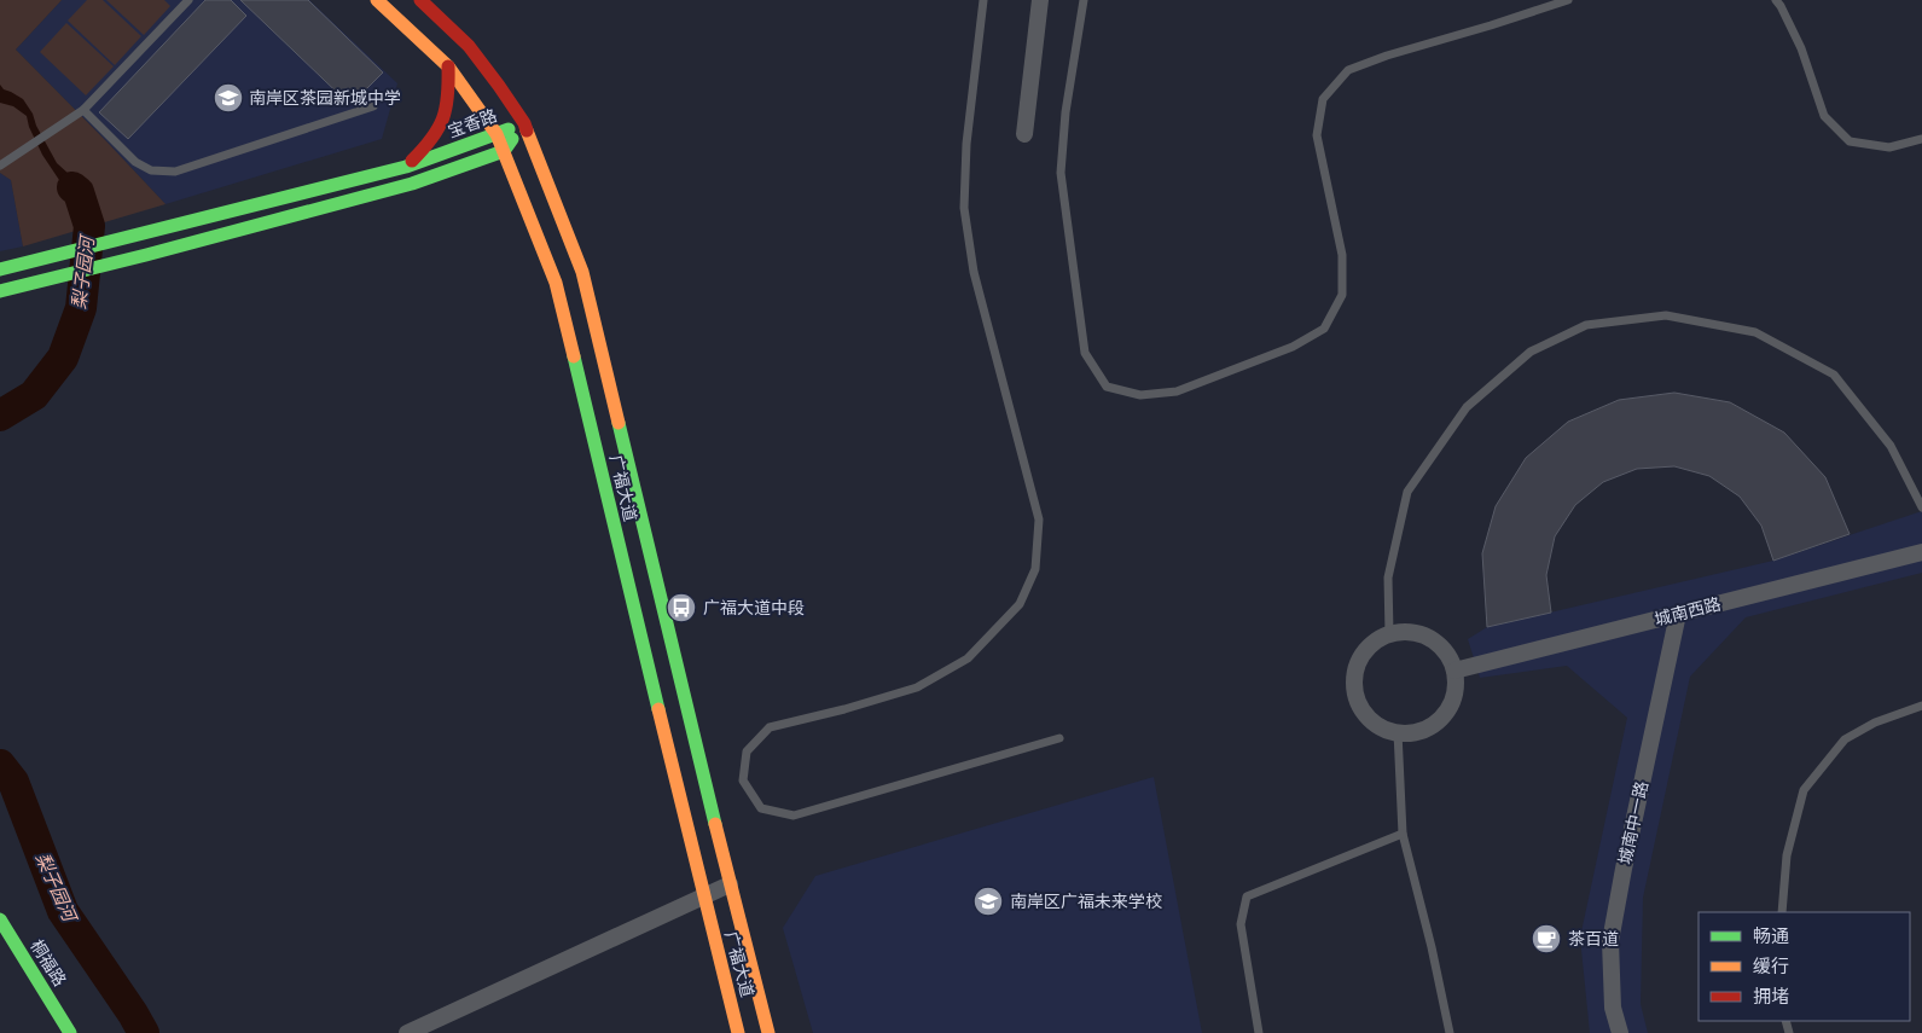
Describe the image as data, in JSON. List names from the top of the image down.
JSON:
{
  "streets": {
    "main road": ["宝香路", "广福大道", "桐福路"],
    "street": ["城南西路", "城南中一路"]
  },
  "crossings": [
    ["宝香路", "广福大道"],
    ["城南西路", "城南中一路"]
  ],
  "water": ["梨子园河"],
  "places": {
    "school or university": ["南岸区茶园新城中学", "南岸区广福未来学校"],
    "bus stop": ["广福大道中段"],
    "cafe": ["茶百道"]
  },
  "legend": ["畅通", "缓行", "拥堵"]
}
